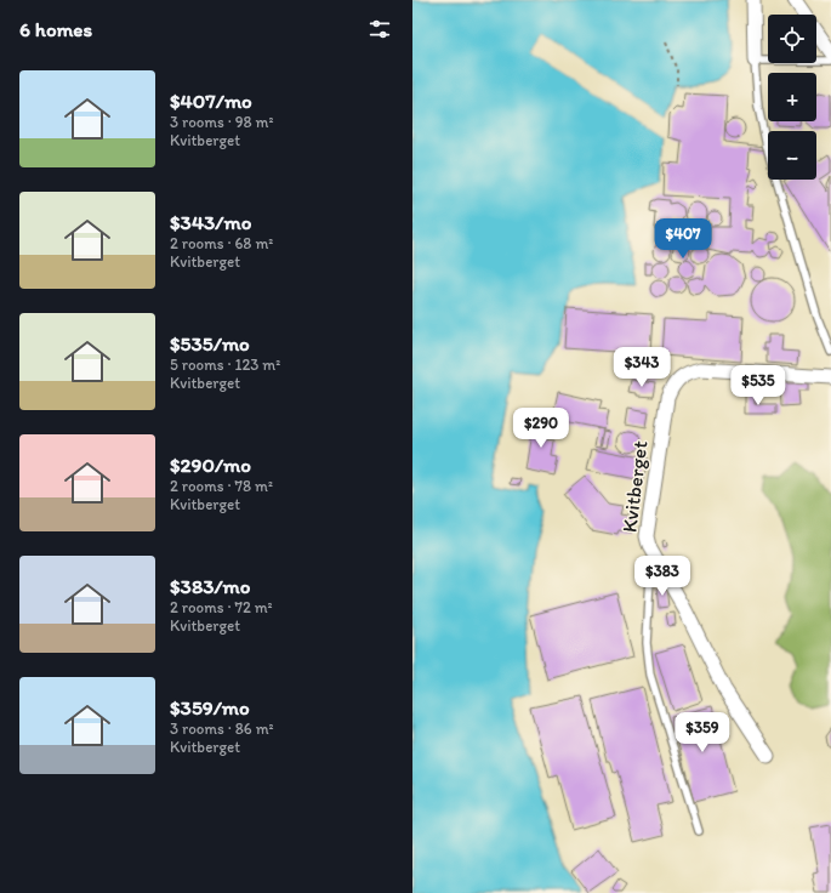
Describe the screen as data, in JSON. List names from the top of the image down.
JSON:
{
  "streets": {
    "street": ["Kvitberget"]
  },
  "page": {
    "heading": "6 homes",
    "map_buttons": ["+", "−"],
    "list": [
      {
        "name": "$407/mo",
        "note": "3 rooms · 98 m² · Kvitberget"
      },
      {
        "name": "$343/mo",
        "note": "2 rooms · 68 m² · Kvitberget"
      },
      {
        "name": "$535/mo",
        "note": "5 rooms · 123 m² · Kvitberget"
      },
      {
        "name": "$290/mo",
        "note": "2 rooms · 78 m² · Kvitberget"
      },
      {
        "name": "$383/mo",
        "note": "2 rooms · 72 m² · Kvitberget"
      },
      {
        "name": "$359/mo",
        "note": "3 rooms · 86 m² · Kvitberget"
      }
    ],
    "price": [
      "$407",
      "$343",
      "$535",
      "$290",
      "$383",
      "$359"
    ]
  }
}
